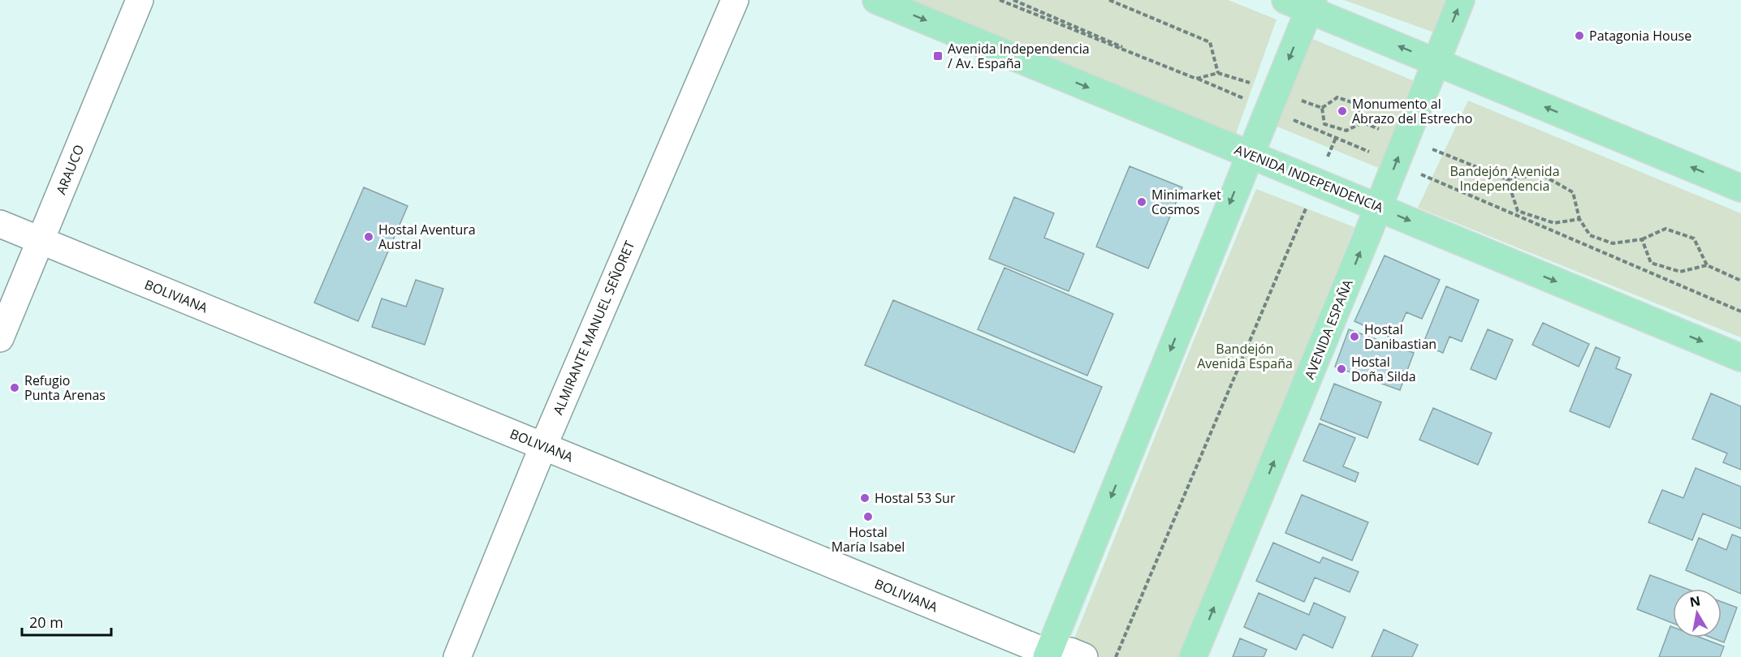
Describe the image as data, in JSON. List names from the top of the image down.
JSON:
{
  "streets": {
    "main road": ["AVENIDA INDEPENDENCIA", "AVENIDA ESPAÑA"],
    "street": ["ARAUCO", "BOLIVIANA", "ALMIRANTE MANUEL SEÑORET"]
  },
  "crossings": [
    ["ARAUCO", "BOLIVIANA"],
    ["AVENIDA INDEPENDENCIA", "AVENIDA ESPAÑA"],
    ["BOLIVIANA", "ALMIRANTE MANUEL SEÑORET"]
  ],
  "parks": ["Bandejón Avenida Independencia", "Bandejón Avenida España"],
  "places": {
    "other": [
      "Patagonia House",
      "Monumento al Abrazo del Estrecho",
      "Minimarket Cosmos",
      "Hostal Aventura Austral",
      "Hostal Danibastian",
      "Hostal Doña Silda",
      "Refugio Punta Arenas",
      "Hostal 53 Sur",
      "Hostal María Isabel"
    ],
    "transit": ["Avenida Independencia / Av. España"]
  },
  "scale_bar": "20 m",
  "north": "top"
}
